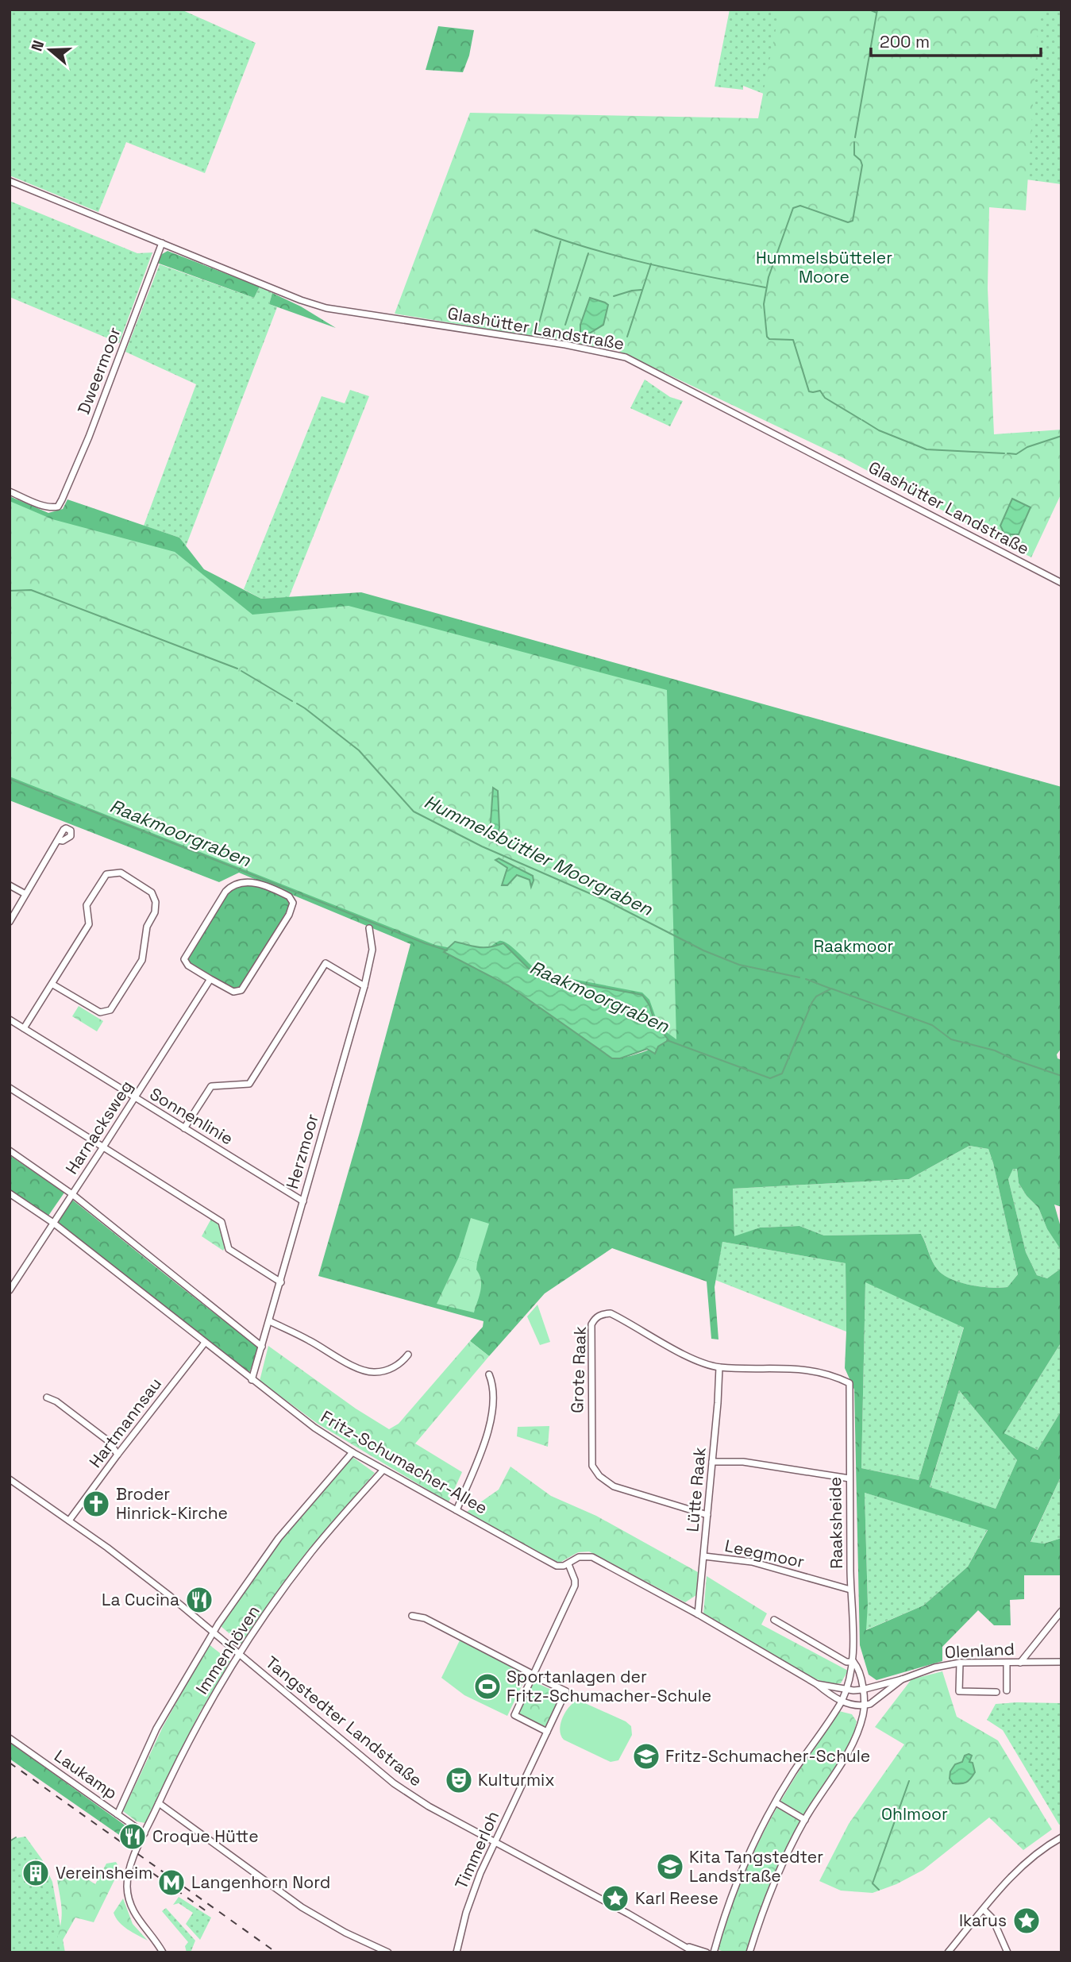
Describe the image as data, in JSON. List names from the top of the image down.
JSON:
{
  "streets": {
    "street": [
      "Glashütter Landstraße",
      "Dweermoor",
      "Sonnenlinie",
      "Harnacksweg",
      "Herzmoor",
      "Grote Raak",
      "Hartmannsau",
      "Fritz-Schumacher-Allee",
      "Lütte Raak",
      "Raaksheide",
      "Leegmoor",
      "Immenhöven",
      "Olenland",
      "Tangstedter Landstraße",
      "Laukamp",
      "Timmerloh"
    ]
  },
  "crossings": [
    ["Glashütter Landstraße", "Dweermoor"],
    ["Sonnenlinie", "Harnacksweg"],
    ["Sonnenlinie", "Herzmoor"],
    ["Harnacksweg", "Fritz-Schumacher-Allee"],
    ["Herzmoor", "Fritz-Schumacher-Allee"],
    ["Grote Raak", "Lütte Raak"],
    ["Grote Raak", "Raaksheide"],
    ["Hartmannsau", "Fritz-Schumacher-Allee"],
    ["Hartmannsau", "Tangstedter Landstraße"],
    ["Fritz-Schumacher-Allee", "Lütte Raak"],
    ["Fritz-Schumacher-Allee", "Raaksheide"],
    ["Fritz-Schumacher-Allee", "Immenhöven"],
    ["Fritz-Schumacher-Allee", "Olenland"],
    ["Lütte Raak", "Leegmoor"],
    ["Raaksheide", "Leegmoor"],
    ["Raaksheide", "Olenland"],
    ["Immenhöven", "Tangstedter Landstraße"],
    ["Immenhöven", "Laukamp"],
    ["Tangstedter Landstraße", "Timmerloh"]
  ],
  "water": ["Raakmoorgraben", "Hummelsbüttler Moorgraben"],
  "parks": ["Hummelsbütteler Moore", "Raakmoor", "Ohlmoor"],
  "places": {
    "church": ["Broder Hinrick-Kirche"],
    "restaurant": ["La Cucina", "Croque Hütte"],
    "sports": ["Sportanlagen der Fritz-Schumacher-Schule"],
    "school or university": ["Fritz-Schumacher-Schule", "Kita Tangstedter Landstraße"],
    "theatre": ["Kulturmix"],
    "building": ["Vereinsheim"],
    "metro station": ["Langenhorn Nord"],
    "place": ["Karl Reese", "Ikarus"]
  },
  "scale_bar": "200 m",
  "north": "left"
}
